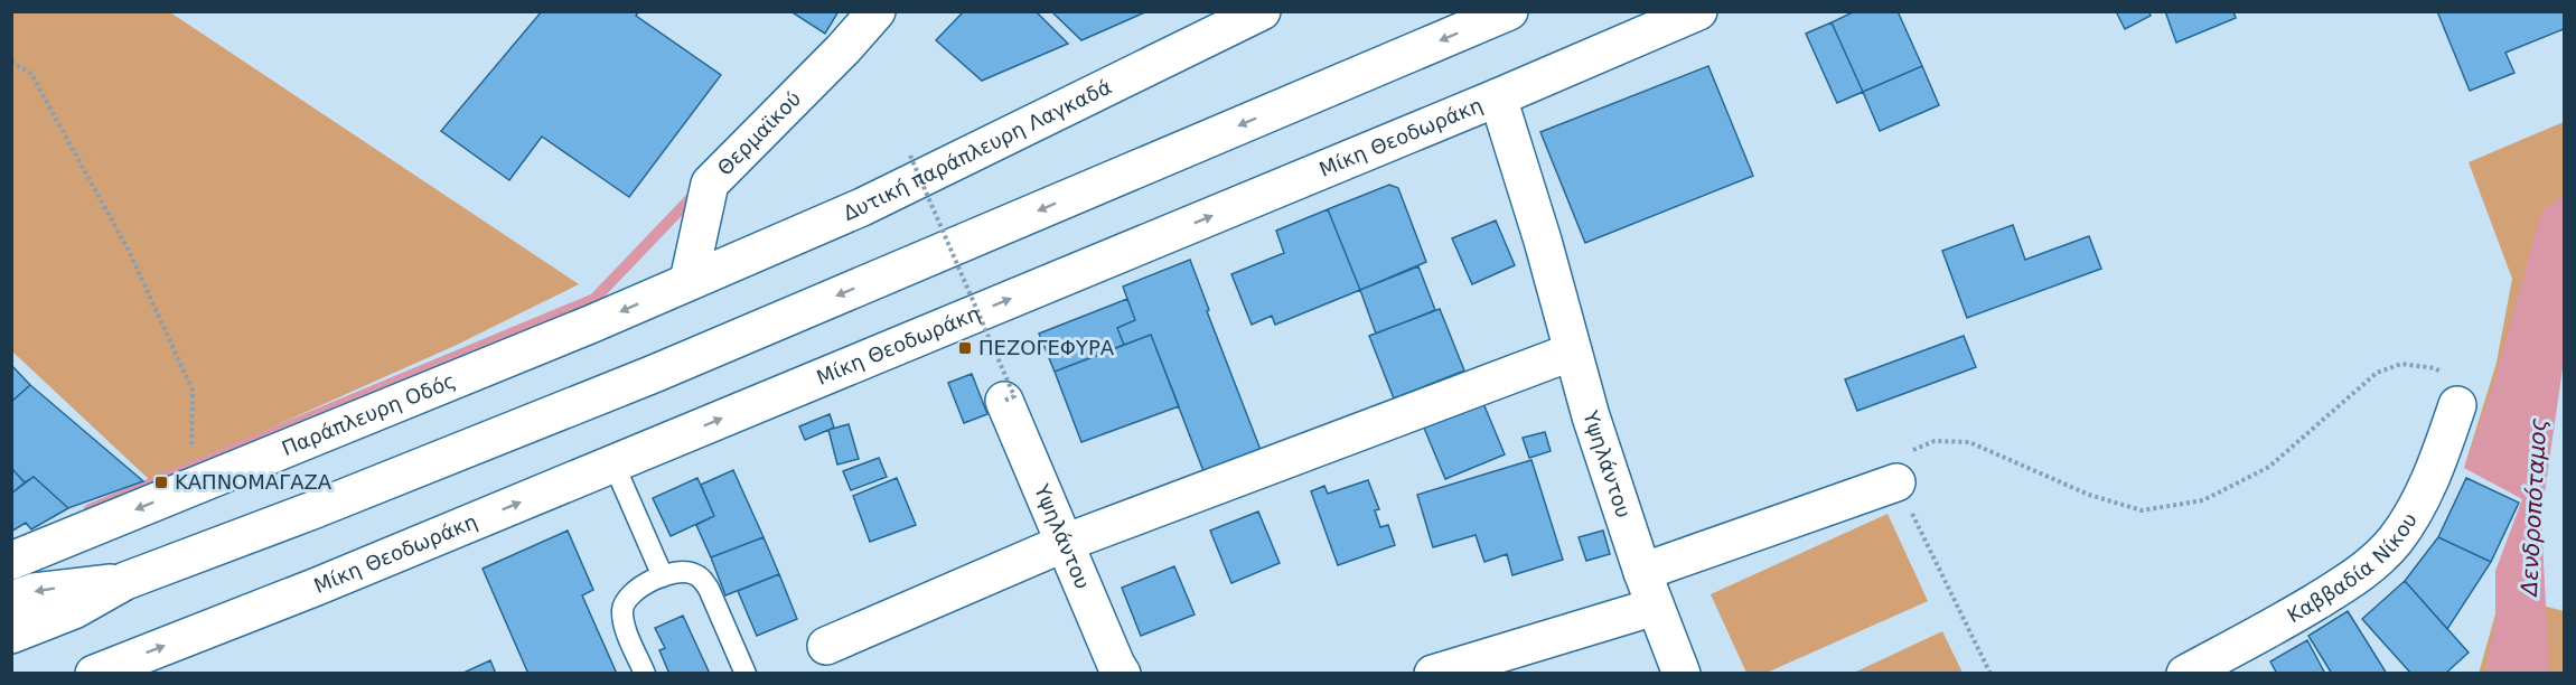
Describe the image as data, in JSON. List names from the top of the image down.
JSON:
{
  "streets": {
    "main road": [
      "Θερμαϊκού",
      "Μίκη Θεοδωράκη",
      "Δυτική παράπλευρη Λαγκαδά",
      "Παράπλευρη Οδός",
      "Υψηλάντου",
      "Καββαδία Νίκου"
    ]
  },
  "crossings": [
    ["Θερμαϊκού", "Δυτική παράπλευρη Λαγκαδά"],
    ["Θερμαϊκού", "Παράπλευρη Οδός"],
    ["Μίκη Θεοδωράκη", "Υψηλάντου"],
    ["Δυτική παράπλευρη Λαγκαδά", "Παράπλευρη Οδός"]
  ],
  "water": ["Δενδροπόταμος"],
  "places": {
    "transit": ["ΠΕΖΟΓΕΦΥΡΑ", "ΚΑΠΝΟΜΑΓΑΖΑ"]
  }
}
